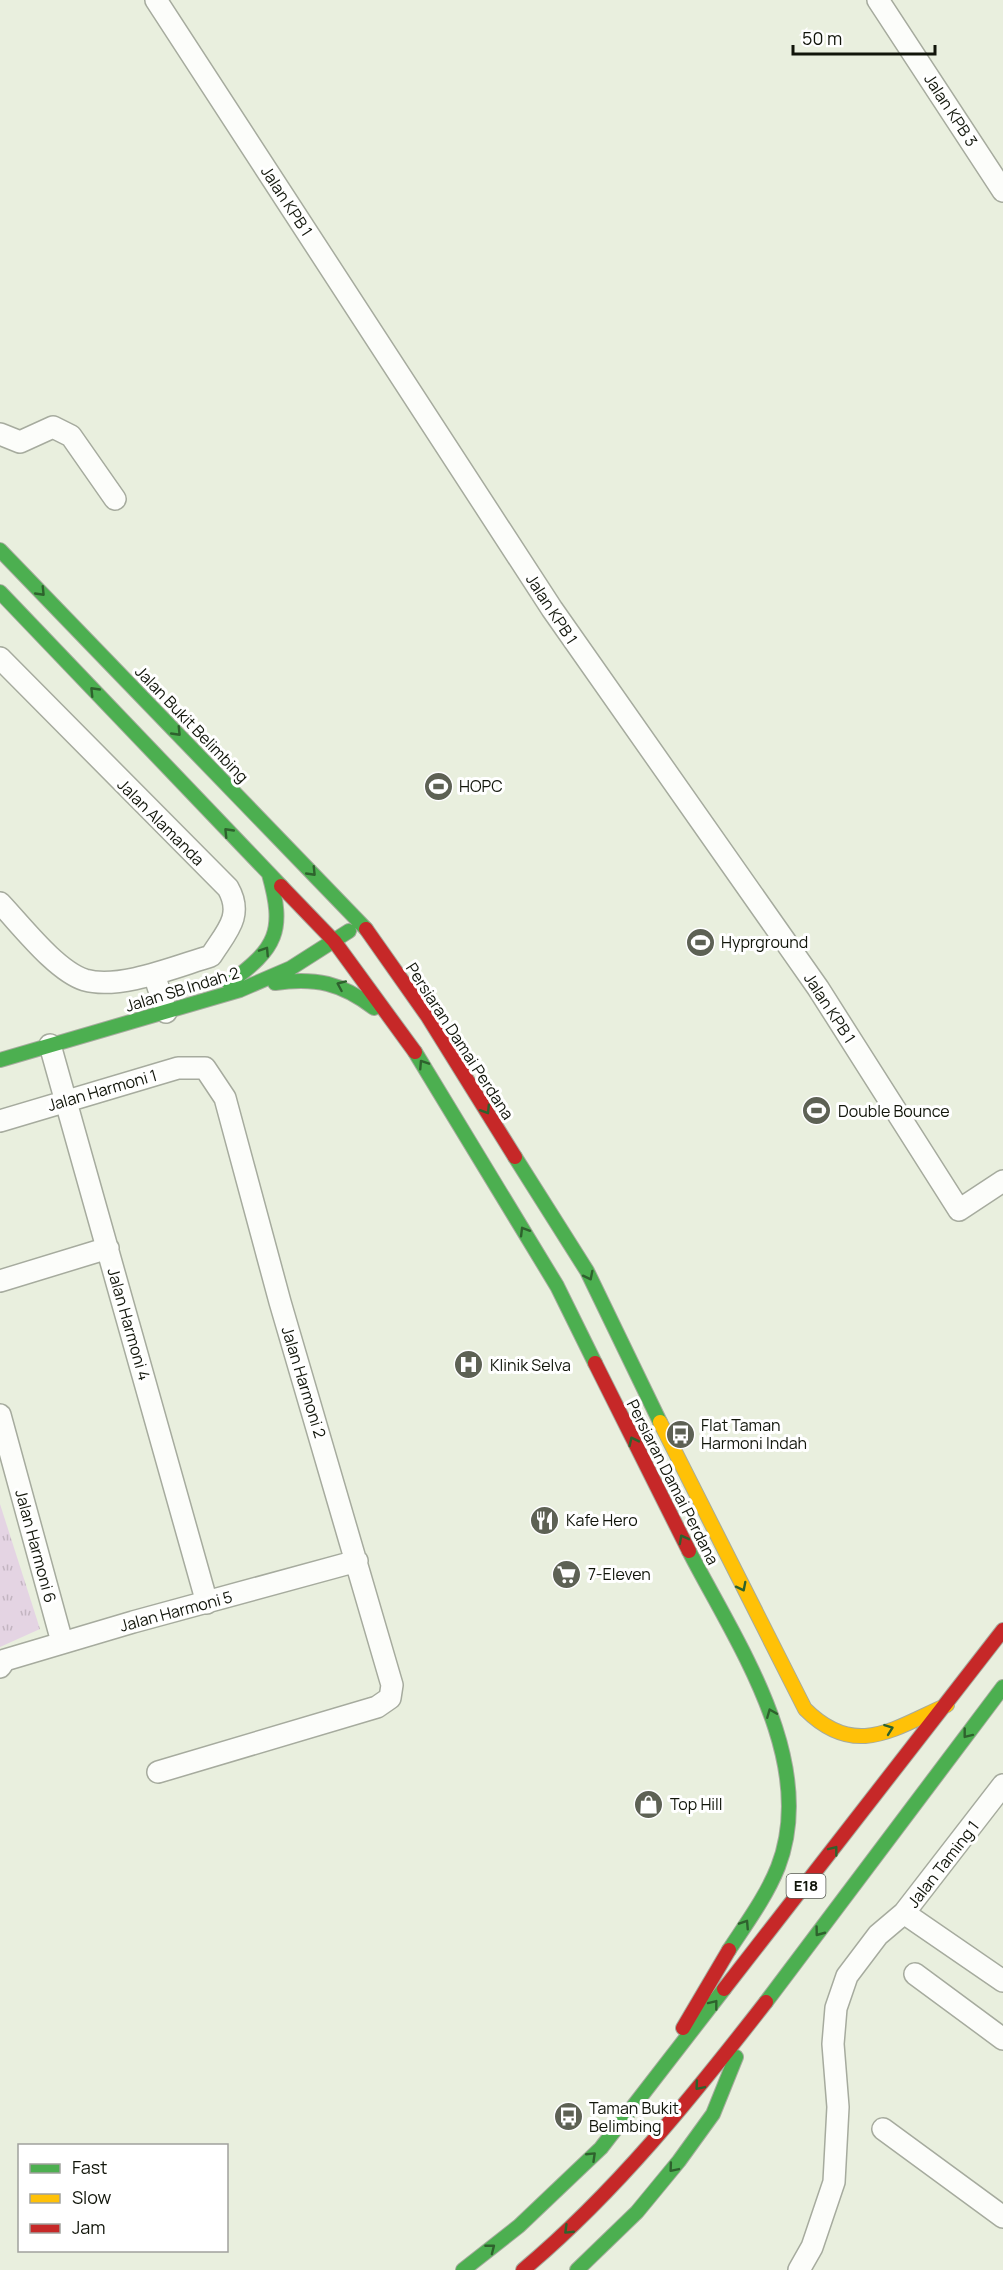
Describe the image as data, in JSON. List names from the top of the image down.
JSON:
{
  "streets": {
    "main road": [
      "Jalan Bukit Belimbing",
      "Jalan SB Indah 2",
      "Persiaran Damai Perdana",
      "E18"
    ],
    "street": [
      "Jalan KPB 3",
      "Jalan KPB 1",
      "Jalan Alamanda",
      "Jalan Harmoni 1",
      "Jalan Harmoni 4",
      "Jalan Harmoni 2",
      "Jalan Harmoni 6",
      "Jalan Harmoni 5",
      "Jalan Taming 1"
    ]
  },
  "crossings": [
    ["Jalan Bukit Belimbing", "Jalan SB Indah 2"],
    ["Jalan Bukit Belimbing", "Persiaran Damai Perdana"],
    ["Jalan SB Indah 2", "Persiaran Damai Perdana"],
    ["Jalan SB Indah 2", "Jalan Harmoni 4"],
    ["Persiaran Damai Perdana", "E18"],
    ["Jalan Harmoni 1", "Jalan Harmoni 4"],
    ["Jalan Harmoni 1", "Jalan Harmoni 2"],
    ["Jalan Harmoni 4", "Jalan Harmoni 5"],
    ["Jalan Harmoni 2", "Jalan Harmoni 5"],
    ["Jalan Harmoni 6", "Jalan Harmoni 5"]
  ],
  "places": {
    "sports": ["HOPC", "Hyprground", "Double Bounce"],
    "hospital": ["Klinik Selva"],
    "bus stop": ["Flat Taman Harmoni Indah", "Taman Bukit Belimbing"],
    "restaurant": ["Kafe Hero"],
    "supermarket": ["7-Eleven"],
    "shop": ["Top Hill"]
  },
  "legend": ["Fast", "Slow", "Jam"],
  "scale_bar": "50 m"
}
